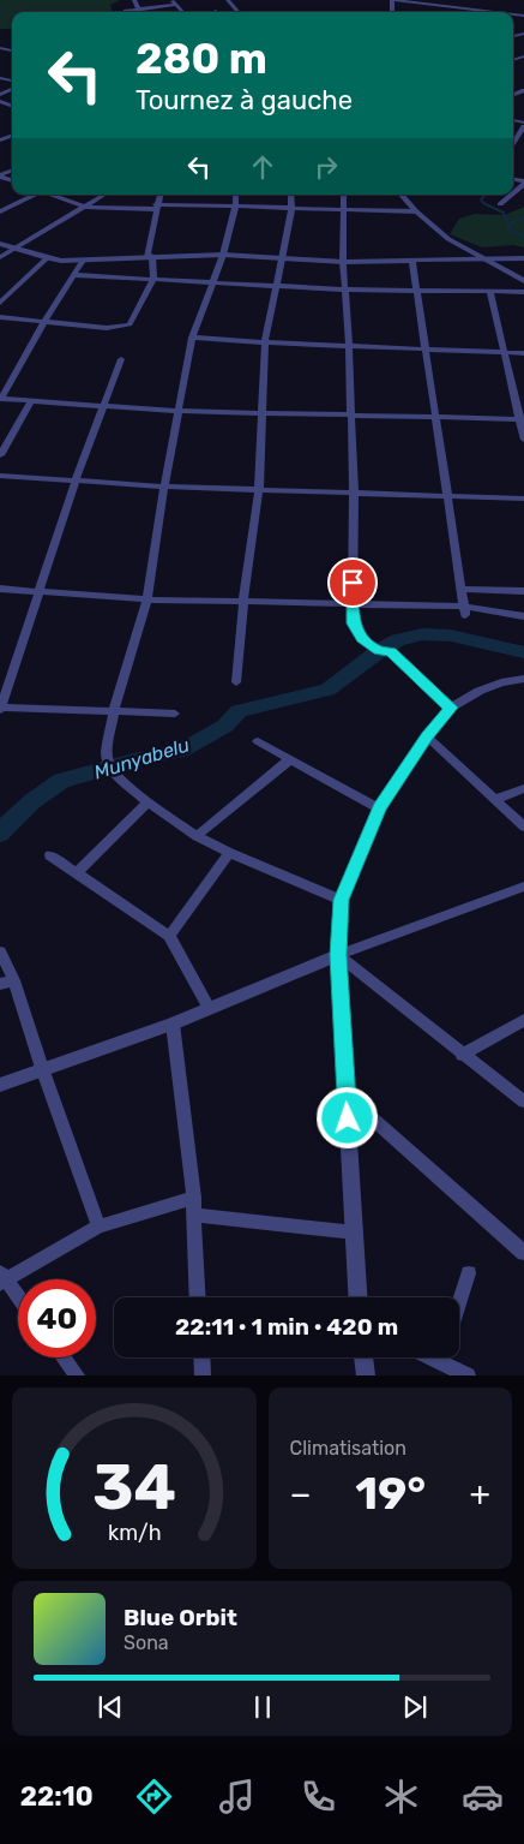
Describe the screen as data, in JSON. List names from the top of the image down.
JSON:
{
  "water": ["Munyabelu"],
  "page": {
    "turn": ["280 m", "Tournez à gauche"],
    "limit": "40",
    "trip": "22:11 · 1 min · 420 m",
    "tile": "Climatisation",
    "heat": ["−", "19°", "+"],
    "song": ["Blue Orbit", "Sona"],
    "tabs": "22:10",
    "gauge": ["34", "km/h"]
  }
}
